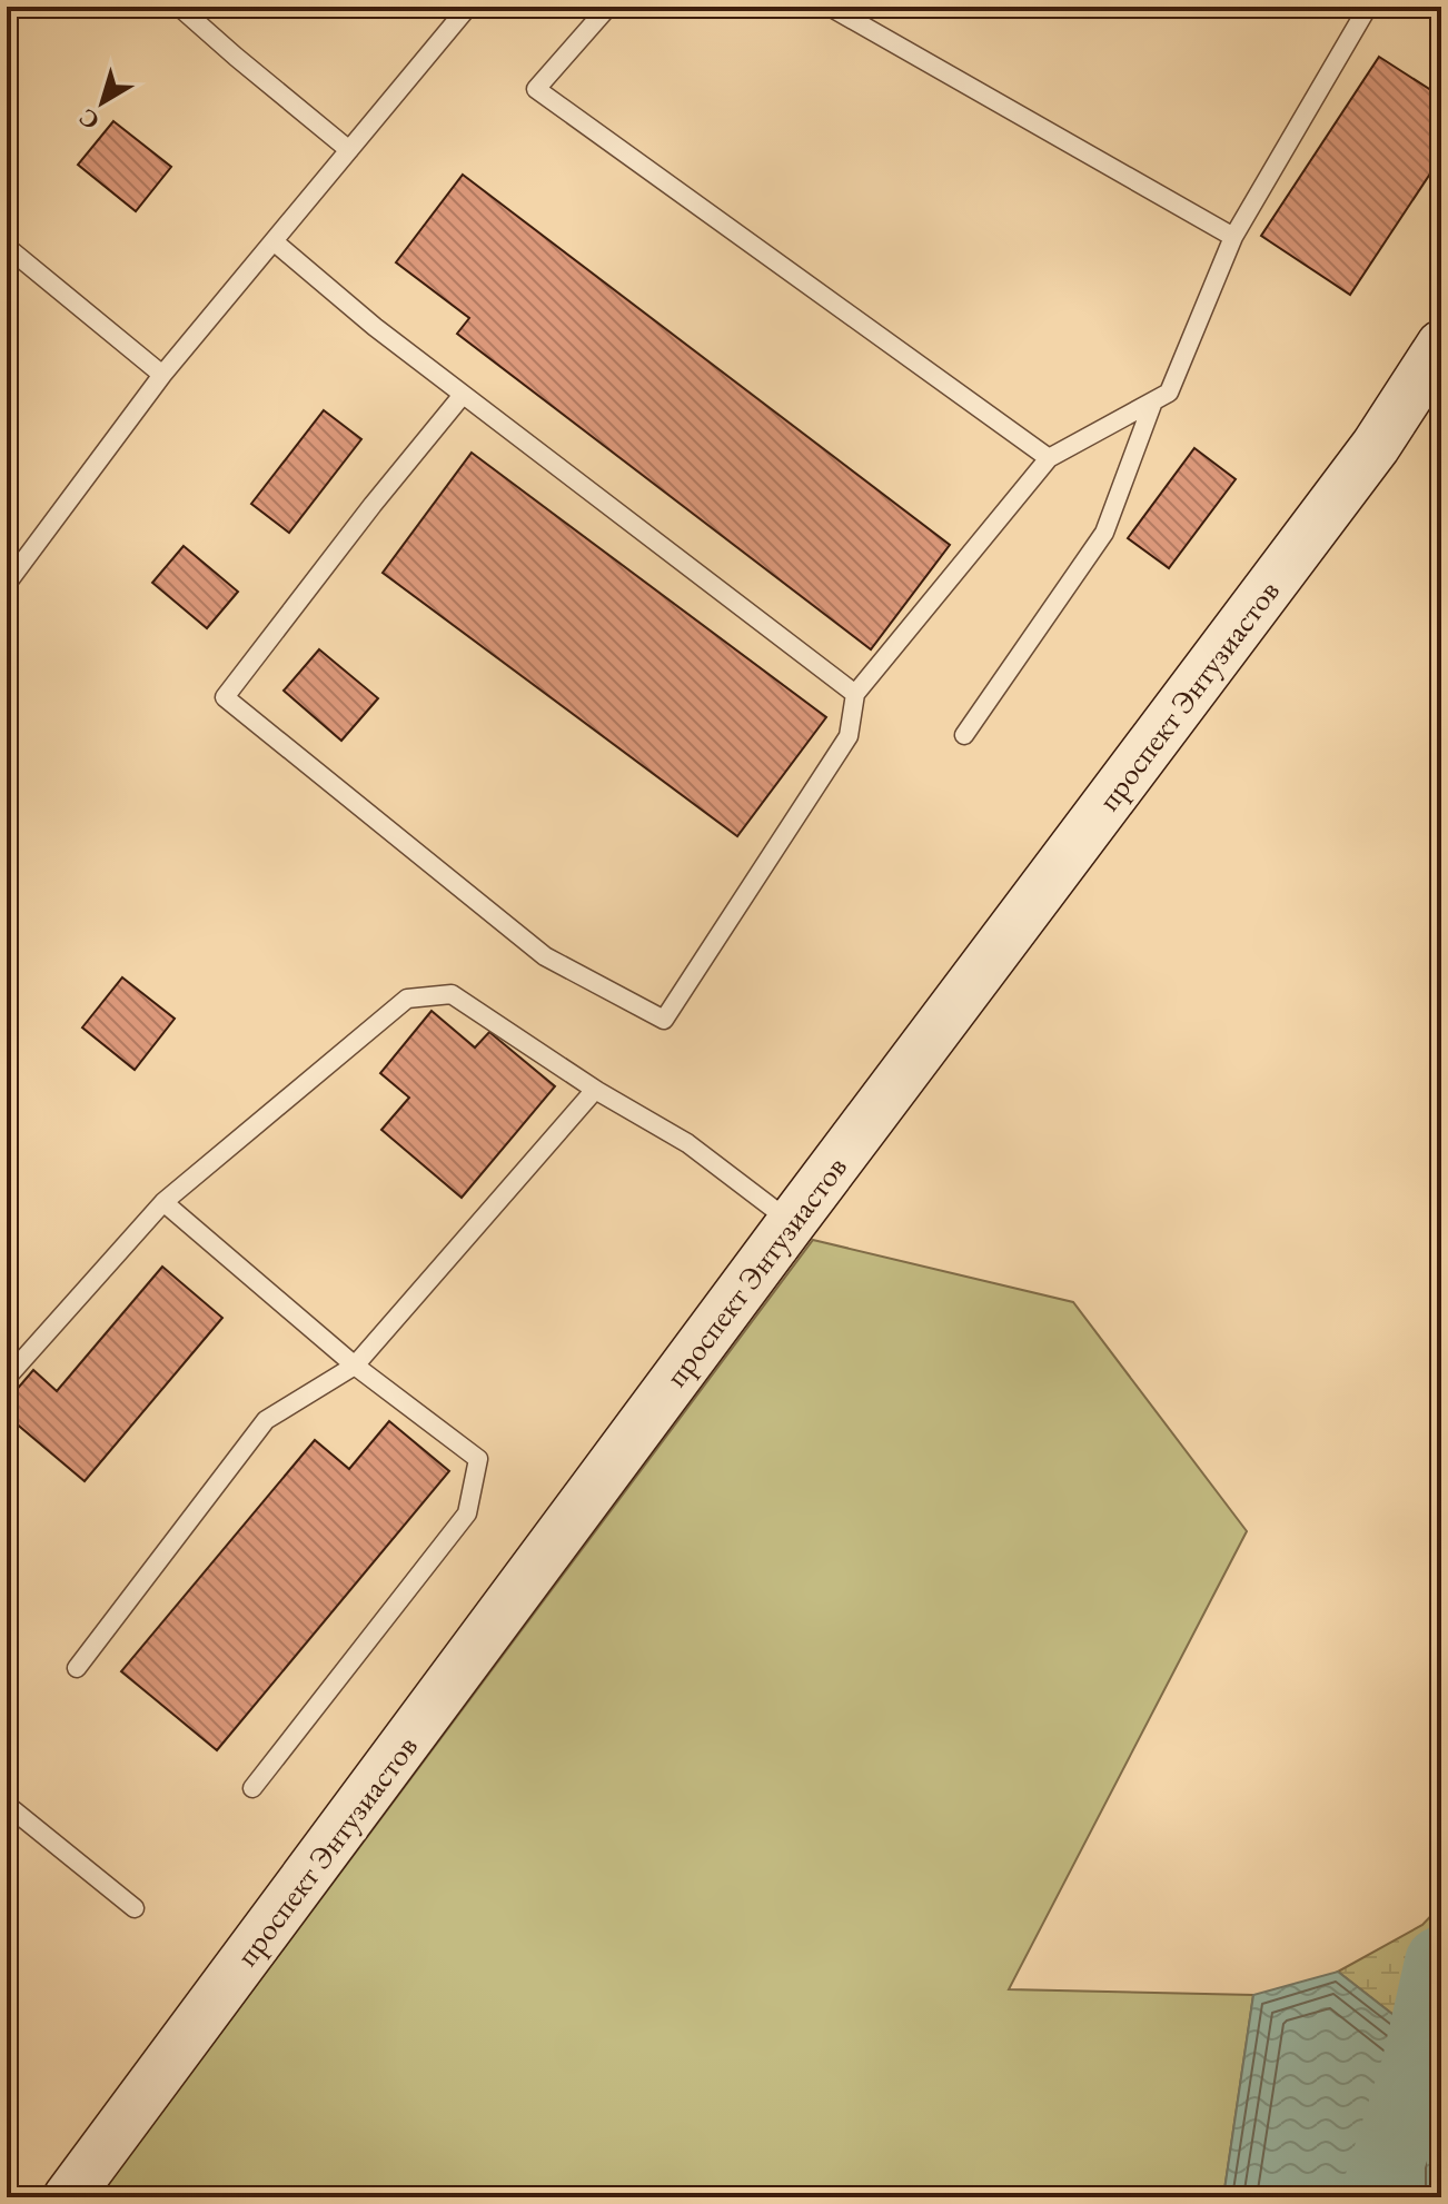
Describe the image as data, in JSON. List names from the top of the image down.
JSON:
{
  "streets": {
    "street": ["проспект Энтузиастов"]
  },
  "north": "bottom left"
}
